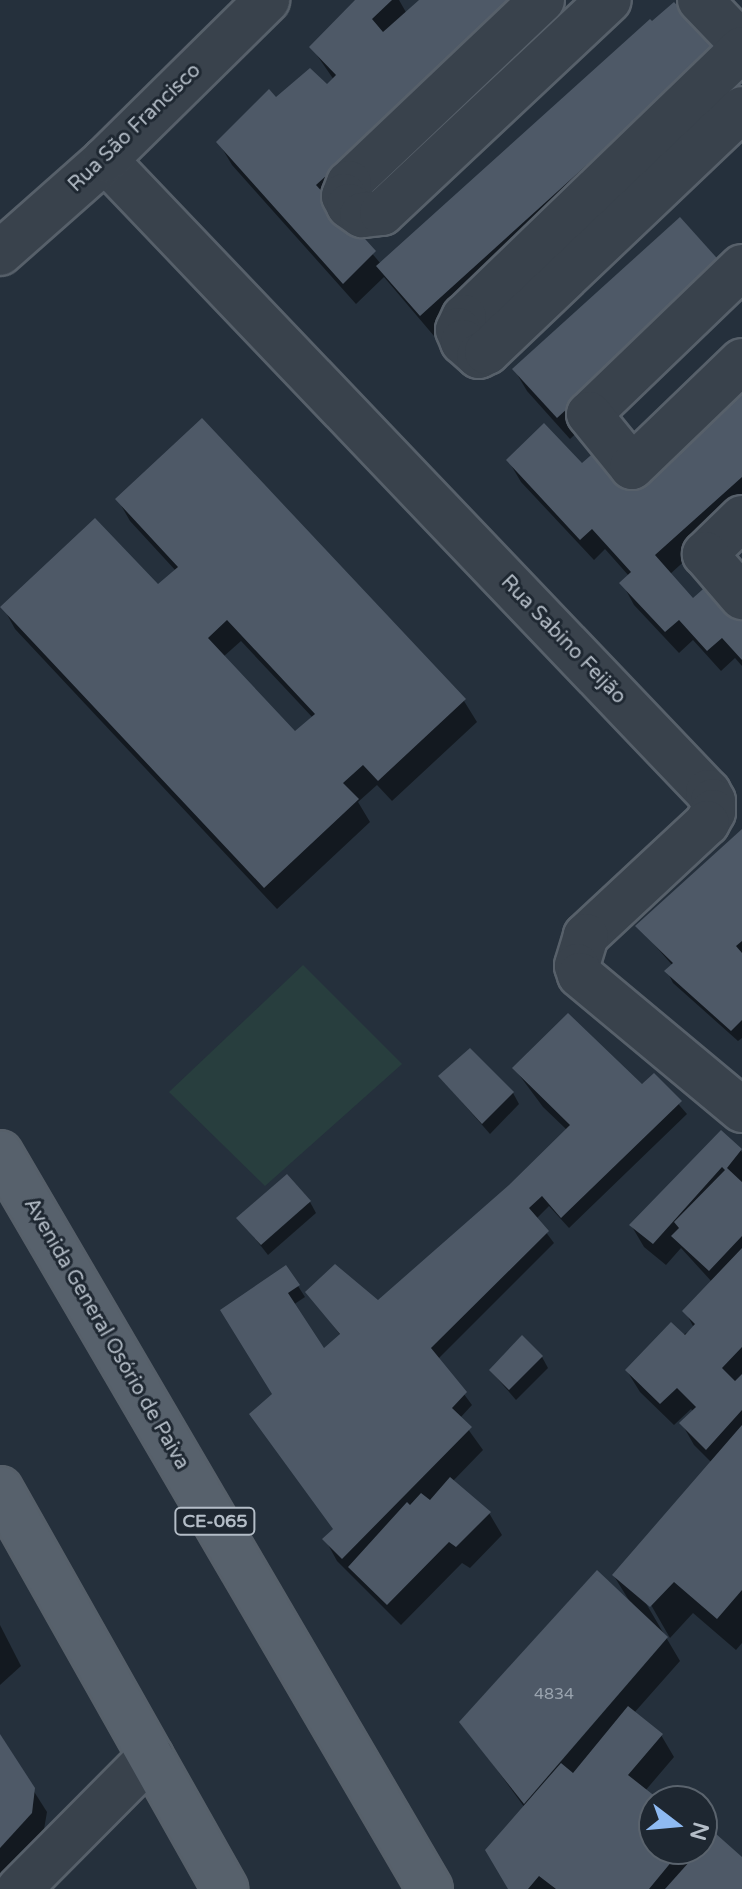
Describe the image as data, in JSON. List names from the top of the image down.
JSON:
{
  "streets": {
    "main road": ["Avenida General Osório de Paiva", "CE-065"],
    "street": ["Rua São Francisco", "Rua Sabino Feijão"]
  },
  "crossings": [
    ["Rua São Francisco", "Rua Sabino Feijão"]
  ],
  "house_numbers": ["4834"],
  "north": "right"
}
